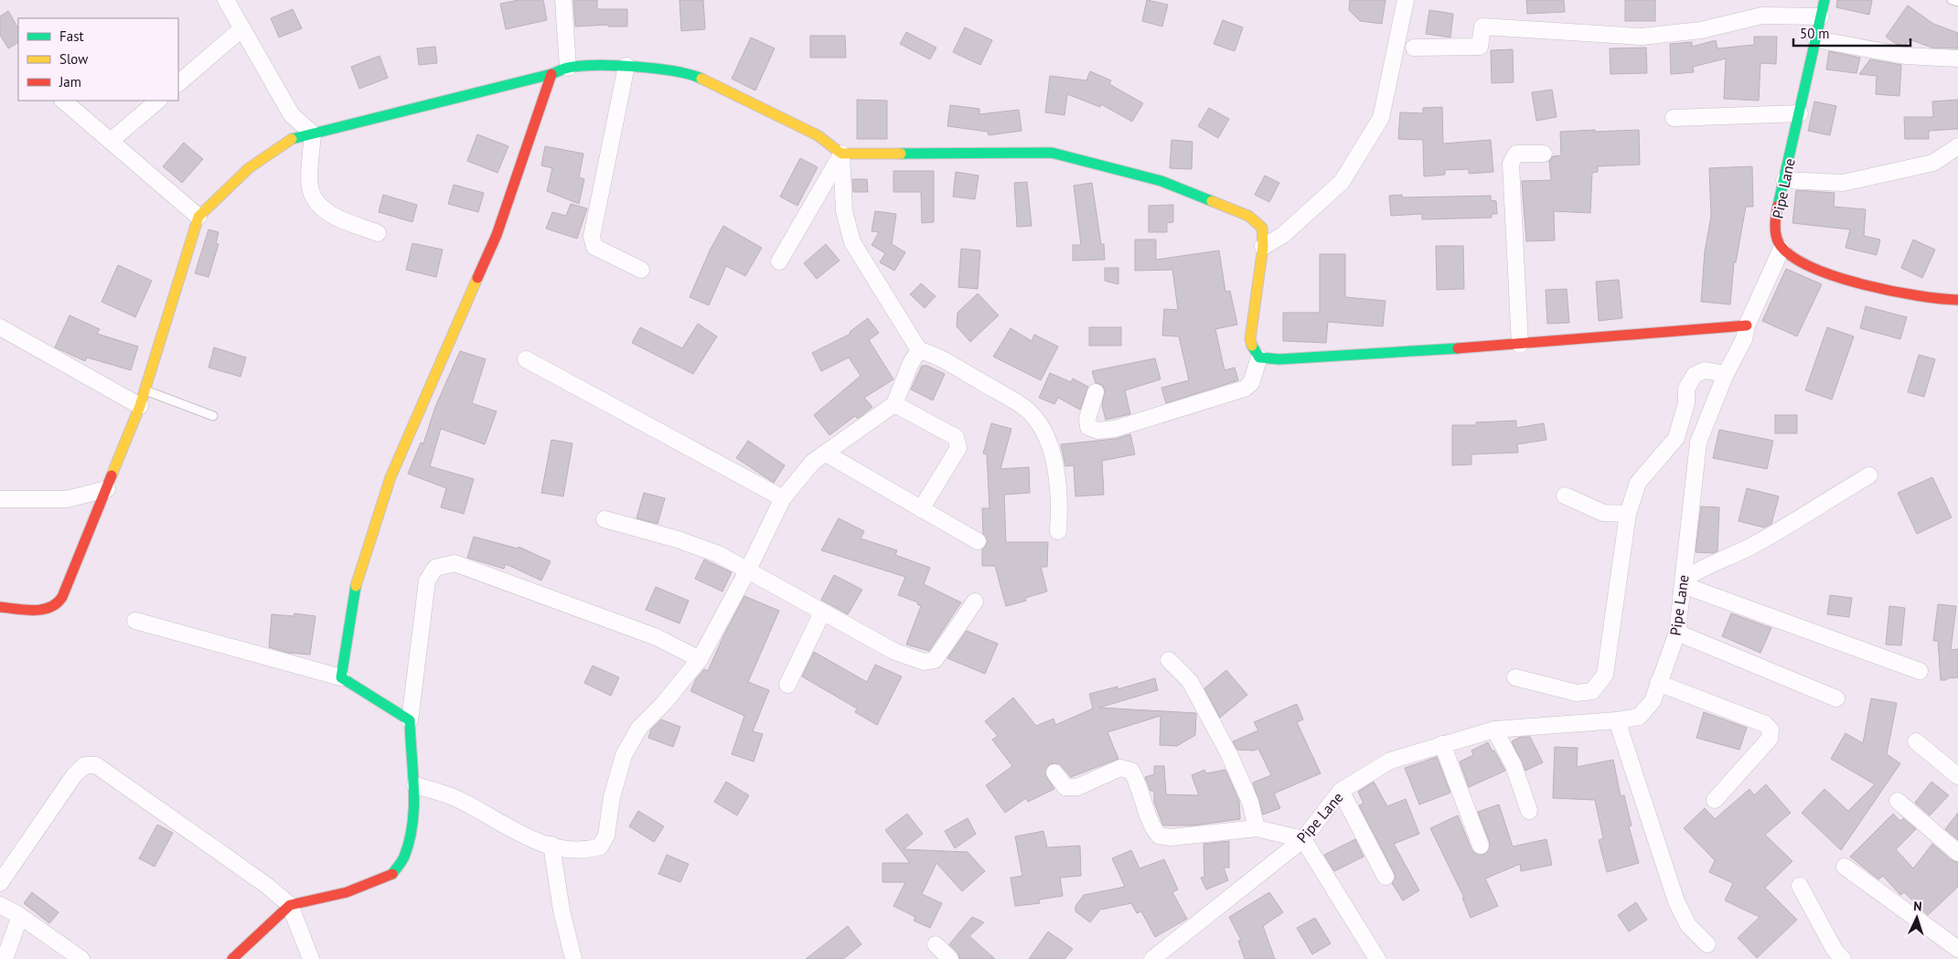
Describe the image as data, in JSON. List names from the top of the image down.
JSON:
{
  "streets": {
    "street": ["Pipe Lane"]
  },
  "legend": ["Fast", "Slow", "Jam"],
  "scale_bar": "50 m",
  "north": "top"
}
